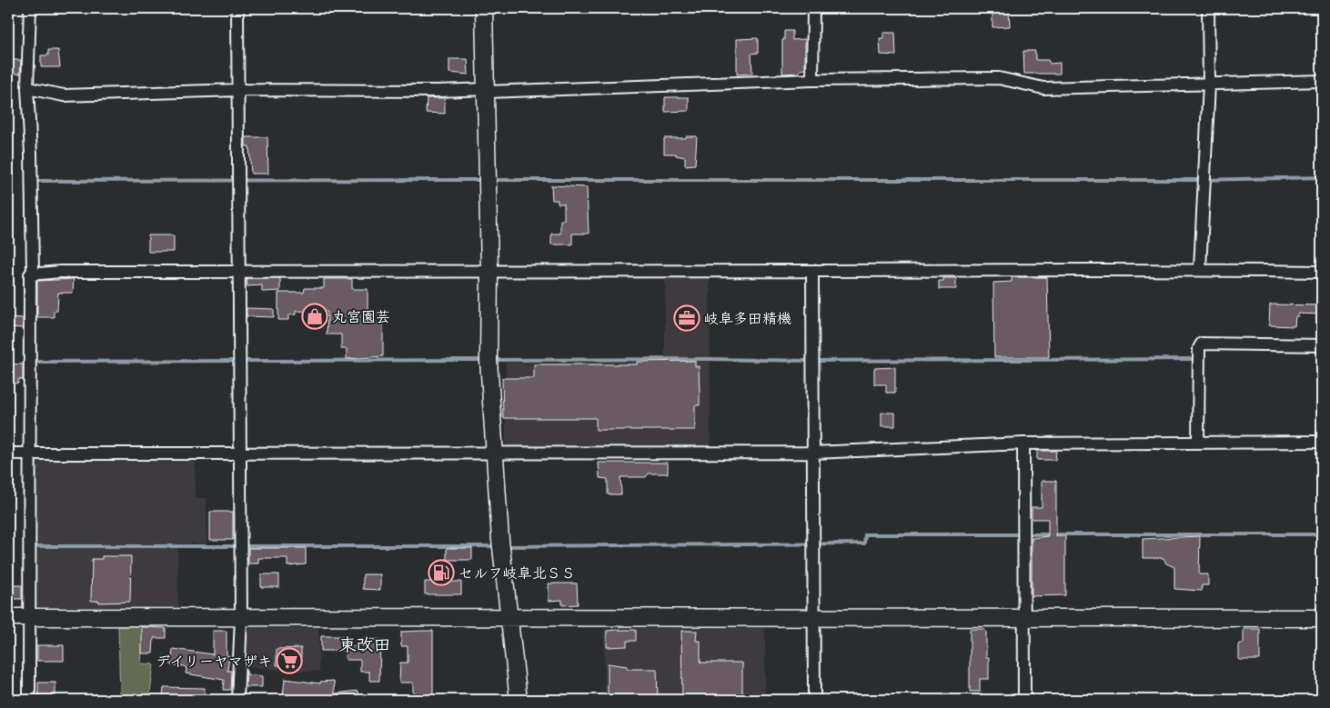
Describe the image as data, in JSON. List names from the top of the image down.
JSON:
{
  "districts": ["東改田"],
  "places": {
    "shop": ["丸宮園芸"],
    "office": ["岐阜多田精機"],
    "fuel station": ["セルフ岐阜北ＳＳ"],
    "supermarket": ["デイリーヤマザキ"]
  }
}
